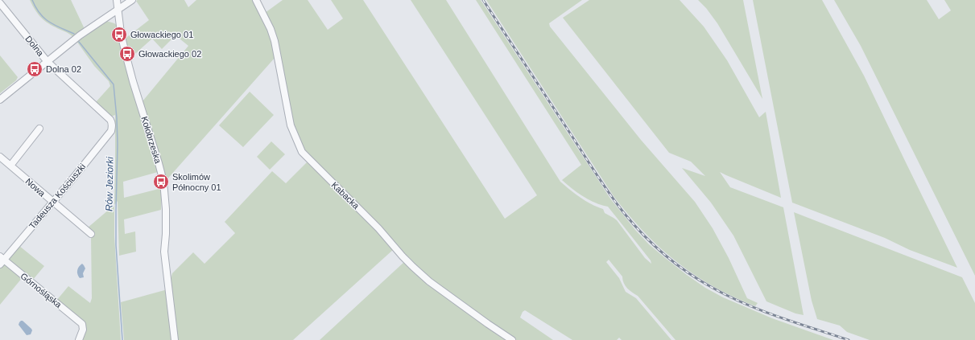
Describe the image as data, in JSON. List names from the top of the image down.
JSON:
{
  "streets": {
    "street": [
      "Dolna",
      "Kołobrzeska",
      "Nowa",
      "Kabacka",
      "Tadeusza Kościuszki",
      "Górnośląska"
    ]
  },
  "crossings": [
    ["Dolna", "Tadeusza Kościuszki"],
    ["Nowa", "Tadeusza Kościuszki"],
    ["Tadeusza Kościuszki", "Górnośląska"]
  ],
  "water": ["Rów Jeziorki"],
  "places": {
    "bus stop": [
      "Głowackiego 01",
      "Głowackiego 02",
      "Dolna 02",
      "Skolimów Północny 01"
    ]
  }
}
